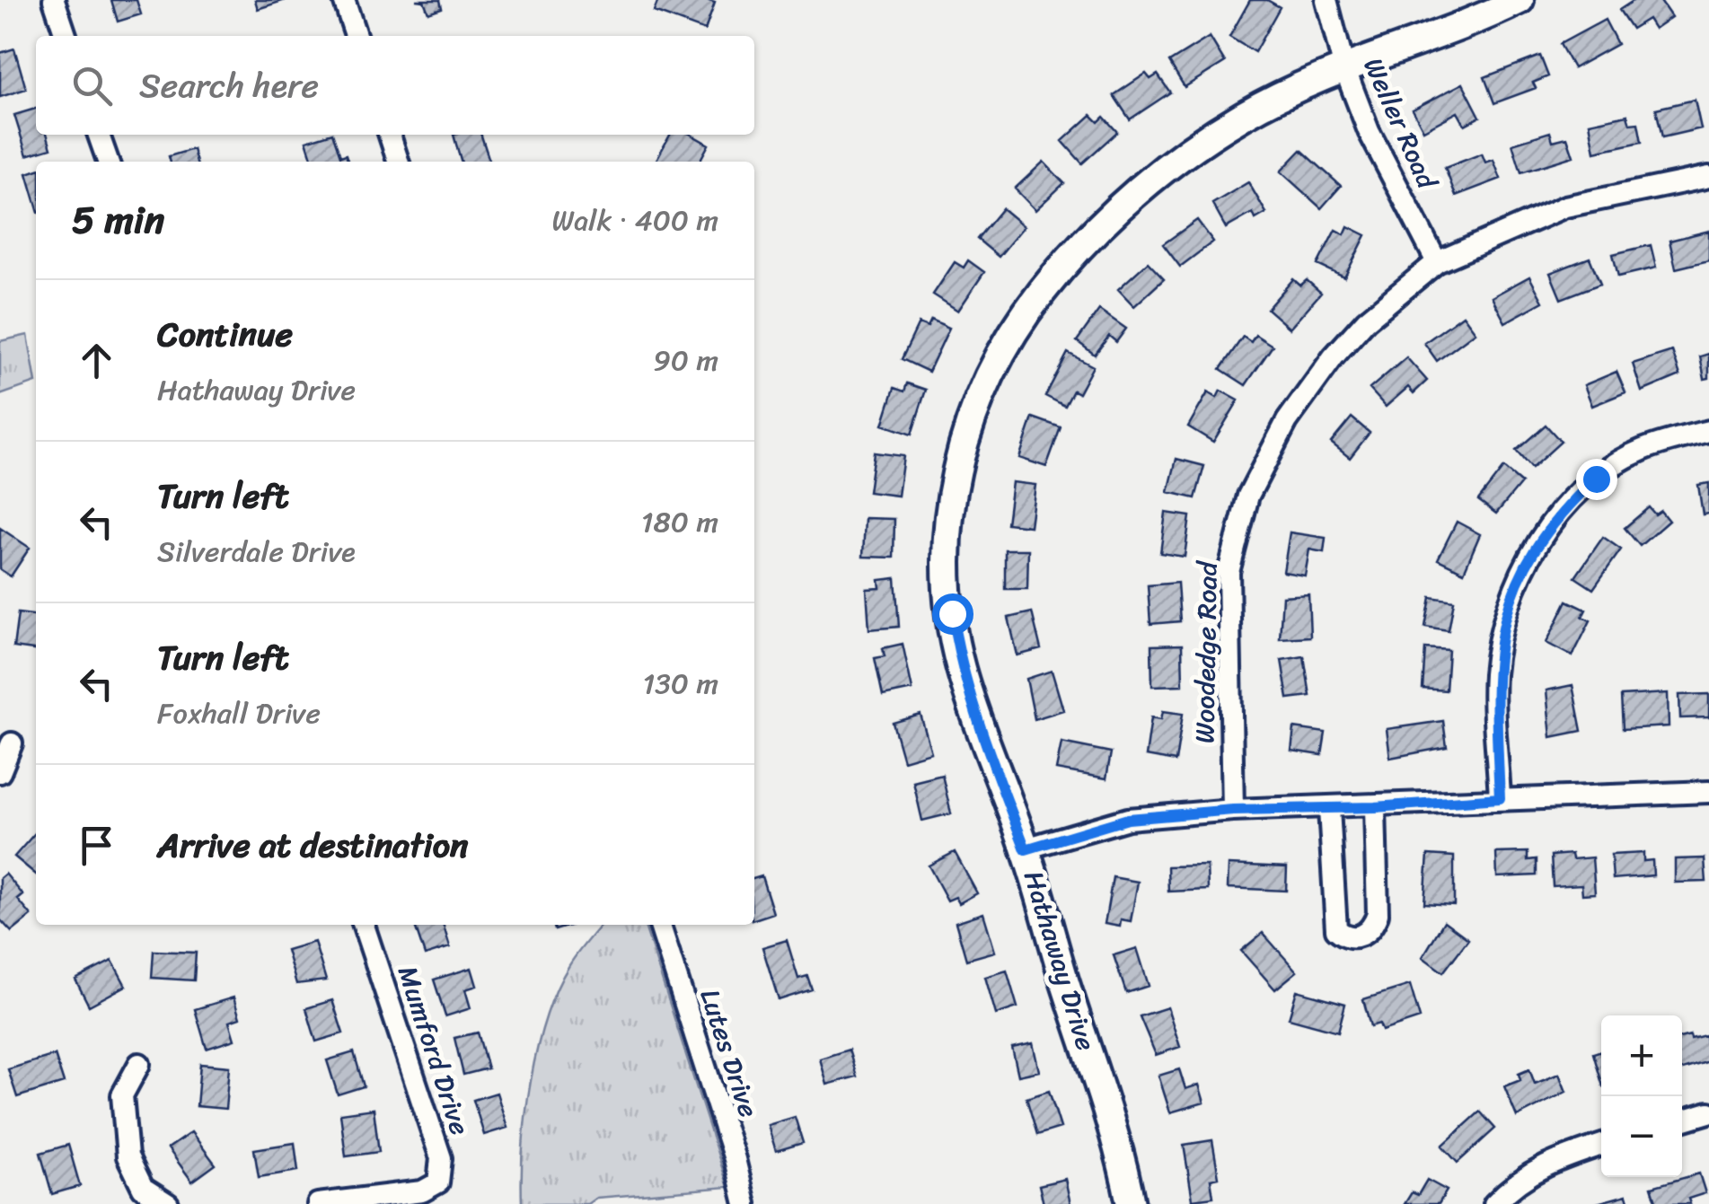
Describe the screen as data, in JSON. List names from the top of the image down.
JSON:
{
  "streets": {
    "street": [
      "Weller Road",
      "Woodedge Road",
      "Hathaway Drive",
      "Mumford Drive",
      "Lutes Drive"
    ]
  },
  "crossings": [
    ["Weller Road", "Woodedge Road"],
    ["Weller Road", "Hathaway Drive"]
  ],
  "page": {
    "search": "Search here",
    "heading": ["5 min", "Walk · 400 m"],
    "list": [
      ["Continue", "Hathaway Drive", "90 m"],
      ["Turn left", "Silverdale Drive", "180 m"],
      ["Turn left", "Foxhall Drive", "130 m"],
      "Arrive at destination"
    ],
    "map_buttons": ["+", "−"]
  }
}
